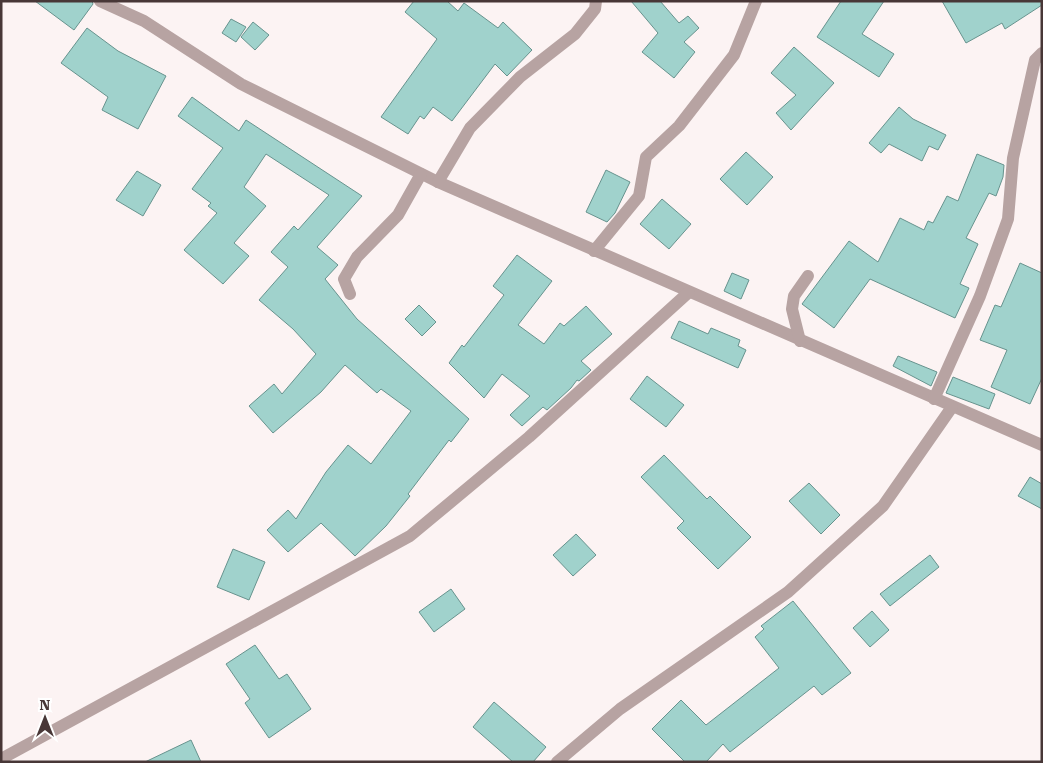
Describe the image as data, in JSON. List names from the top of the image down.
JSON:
{
  "north": "top"
}
